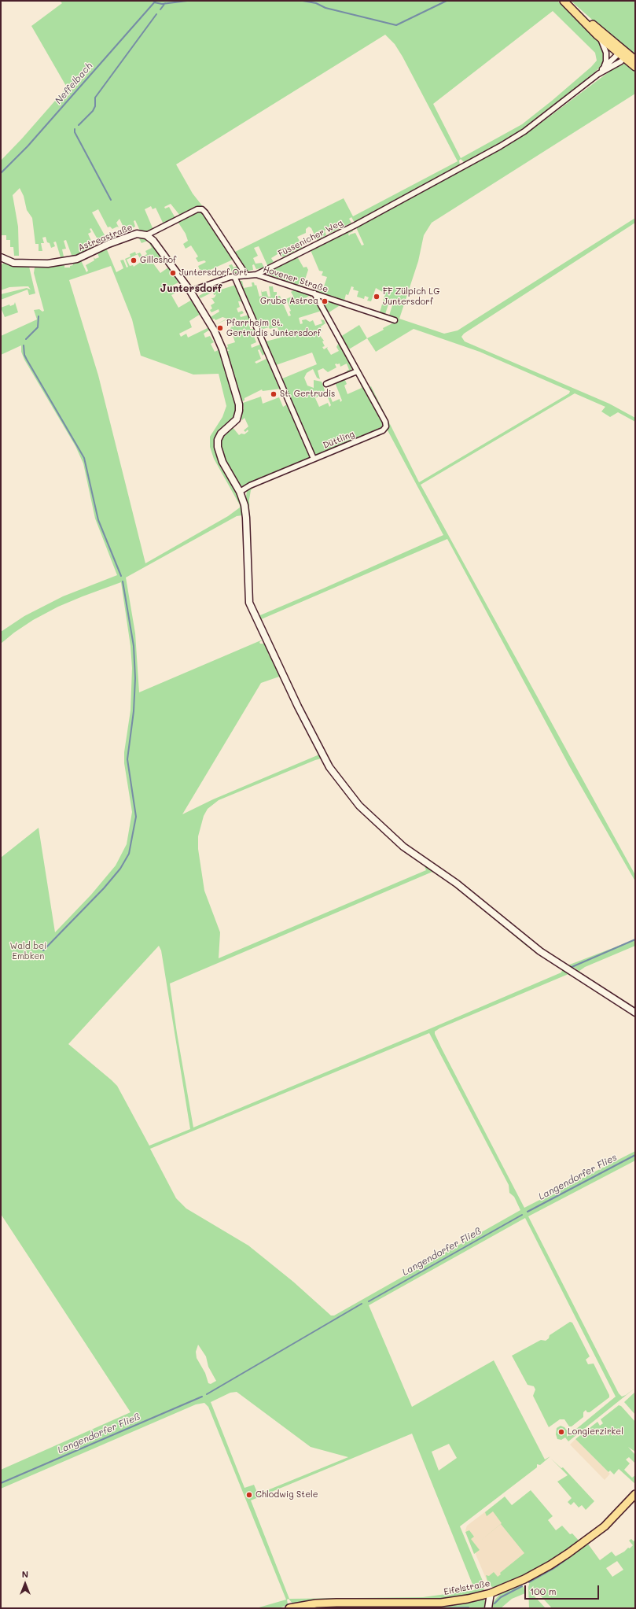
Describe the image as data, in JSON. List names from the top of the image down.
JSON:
{
  "streets": {
    "main road": ["Eifelstraße"],
    "street": [
      "Astreastraße",
      "Füssenicher Weg",
      "Hovener Straße",
      "Düttling"
    ]
  },
  "crossings": [
    ["Füssenicher Weg", "Hovener Straße"],
    ["Hovener Straße", "Düttling"]
  ],
  "districts": ["Juntersdorf"],
  "water": ["Neffelbach", "Langendorfer Flies", "Langendorfer Fließ"],
  "parks": ["Wald bei Embken"],
  "places": [
    "Gilleshof",
    "Juntersdorf Ort",
    "FF Zülpich LG Juntersdorf",
    "Grube Astrea",
    "Pfarrheim St. Gertrudis Juntersdorf",
    "St. Gertrudis",
    "Longierzirkel",
    "Chlodwig Stele"
  ],
  "scale_bar": "100 m",
  "north": "top"
}
